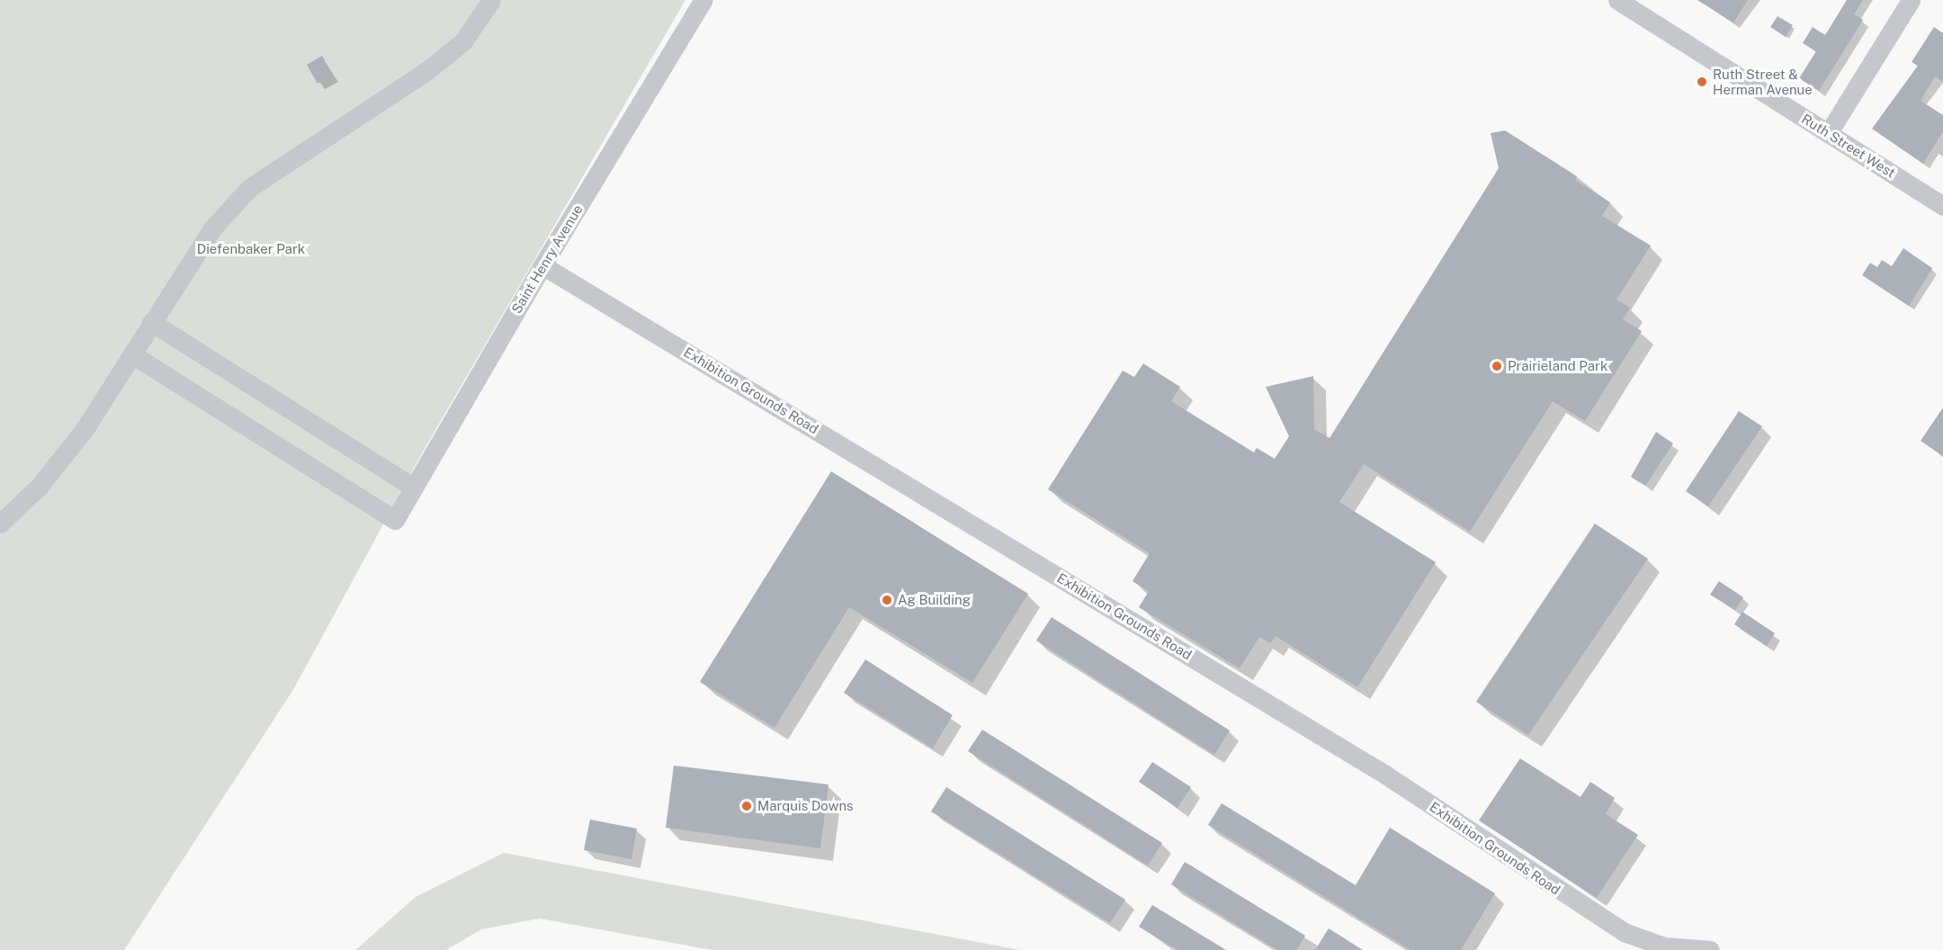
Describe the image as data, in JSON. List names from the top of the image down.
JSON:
{
  "streets": {
    "street": ["Ruth Street West", "Saint Henry Avenue", "Exhibition Grounds Road"]
  },
  "crossings": [
    ["Saint Henry Avenue", "Exhibition Grounds Road"]
  ],
  "parks": ["Diefenbaker Park"],
  "places": [
    "Ruth Street & Herman Avenue",
    "Prairieland Park",
    "Ag Building",
    "Marquis Downs"
  ]
}
